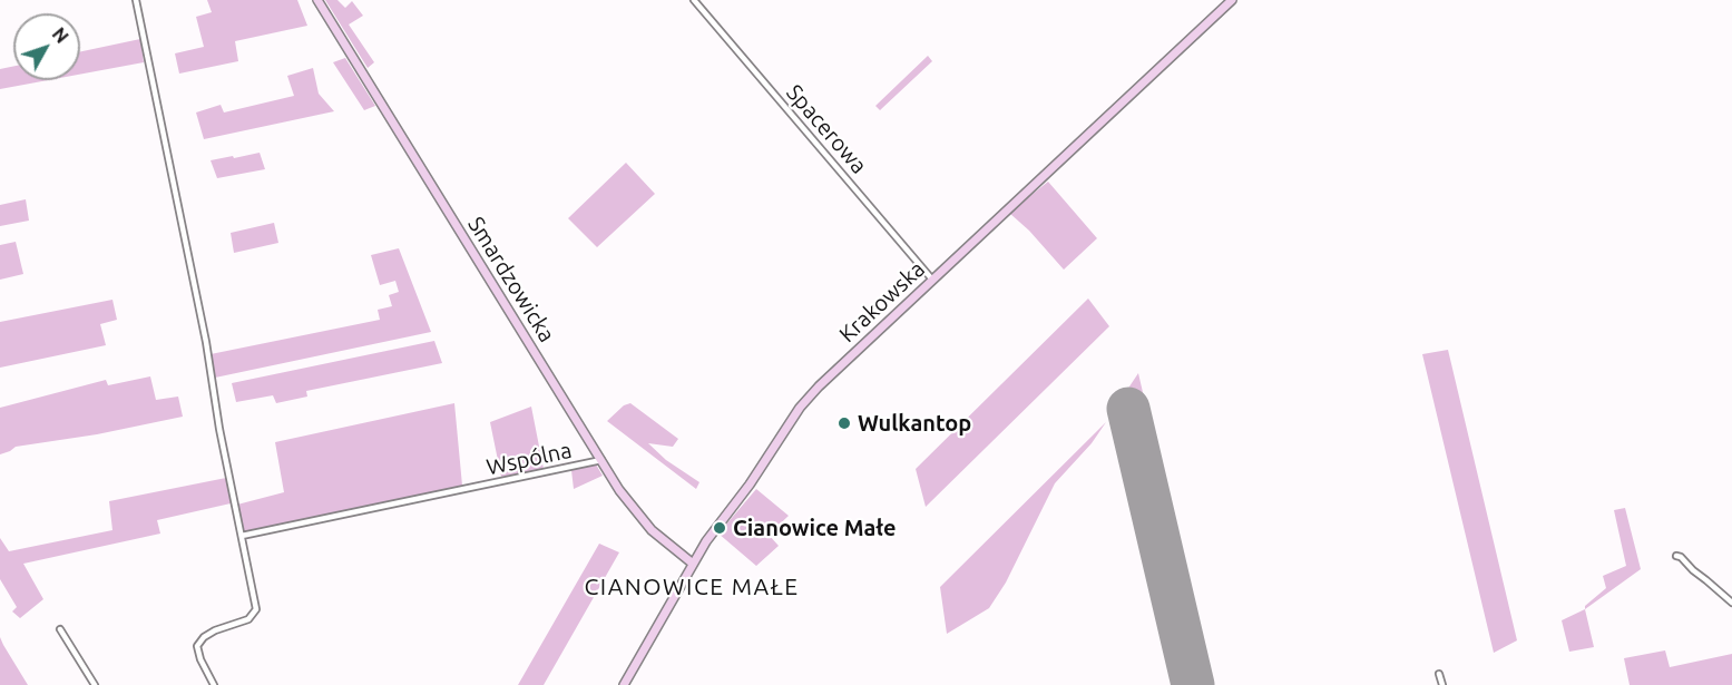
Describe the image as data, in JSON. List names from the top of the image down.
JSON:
{
  "streets": {
    "main road": ["Smardzowicka", "Krakowska"],
    "street": ["Spacerowa", "Wspólna"]
  },
  "crossings": [
    ["Spacerowa", "Krakowska"],
    ["Smardzowicka", "Krakowska"],
    ["Smardzowicka", "Wspólna"]
  ],
  "districts": ["CIANOWICE MAŁE"],
  "places": ["Wulkantop", "Cianowice Małe"],
  "north": "top right"
}
